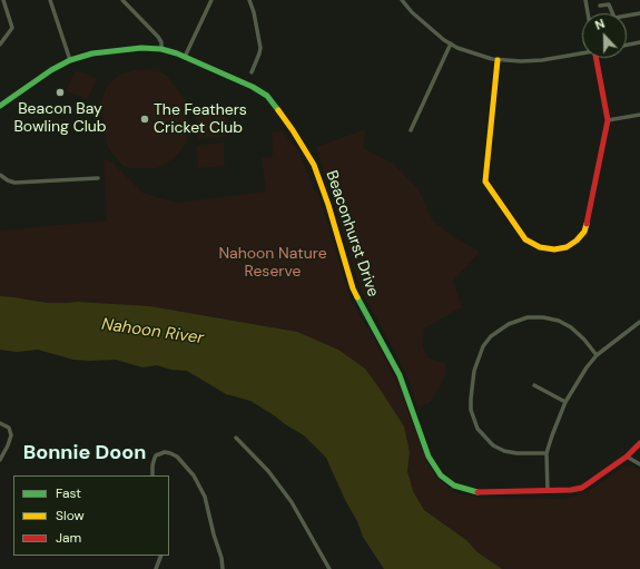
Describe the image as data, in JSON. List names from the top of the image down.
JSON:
{
  "streets": {
    "street": ["Beaconhurst Drive"]
  },
  "districts": ["Bonnie Doon"],
  "water": ["Nahoon River"],
  "parks": ["Nahoon Nature Reserve"],
  "places": ["Beacon Bay Bowling Club", "The Feathers Cricket Club"],
  "legend": ["Fast", "Slow", "Jam"],
  "north": "top"
}
